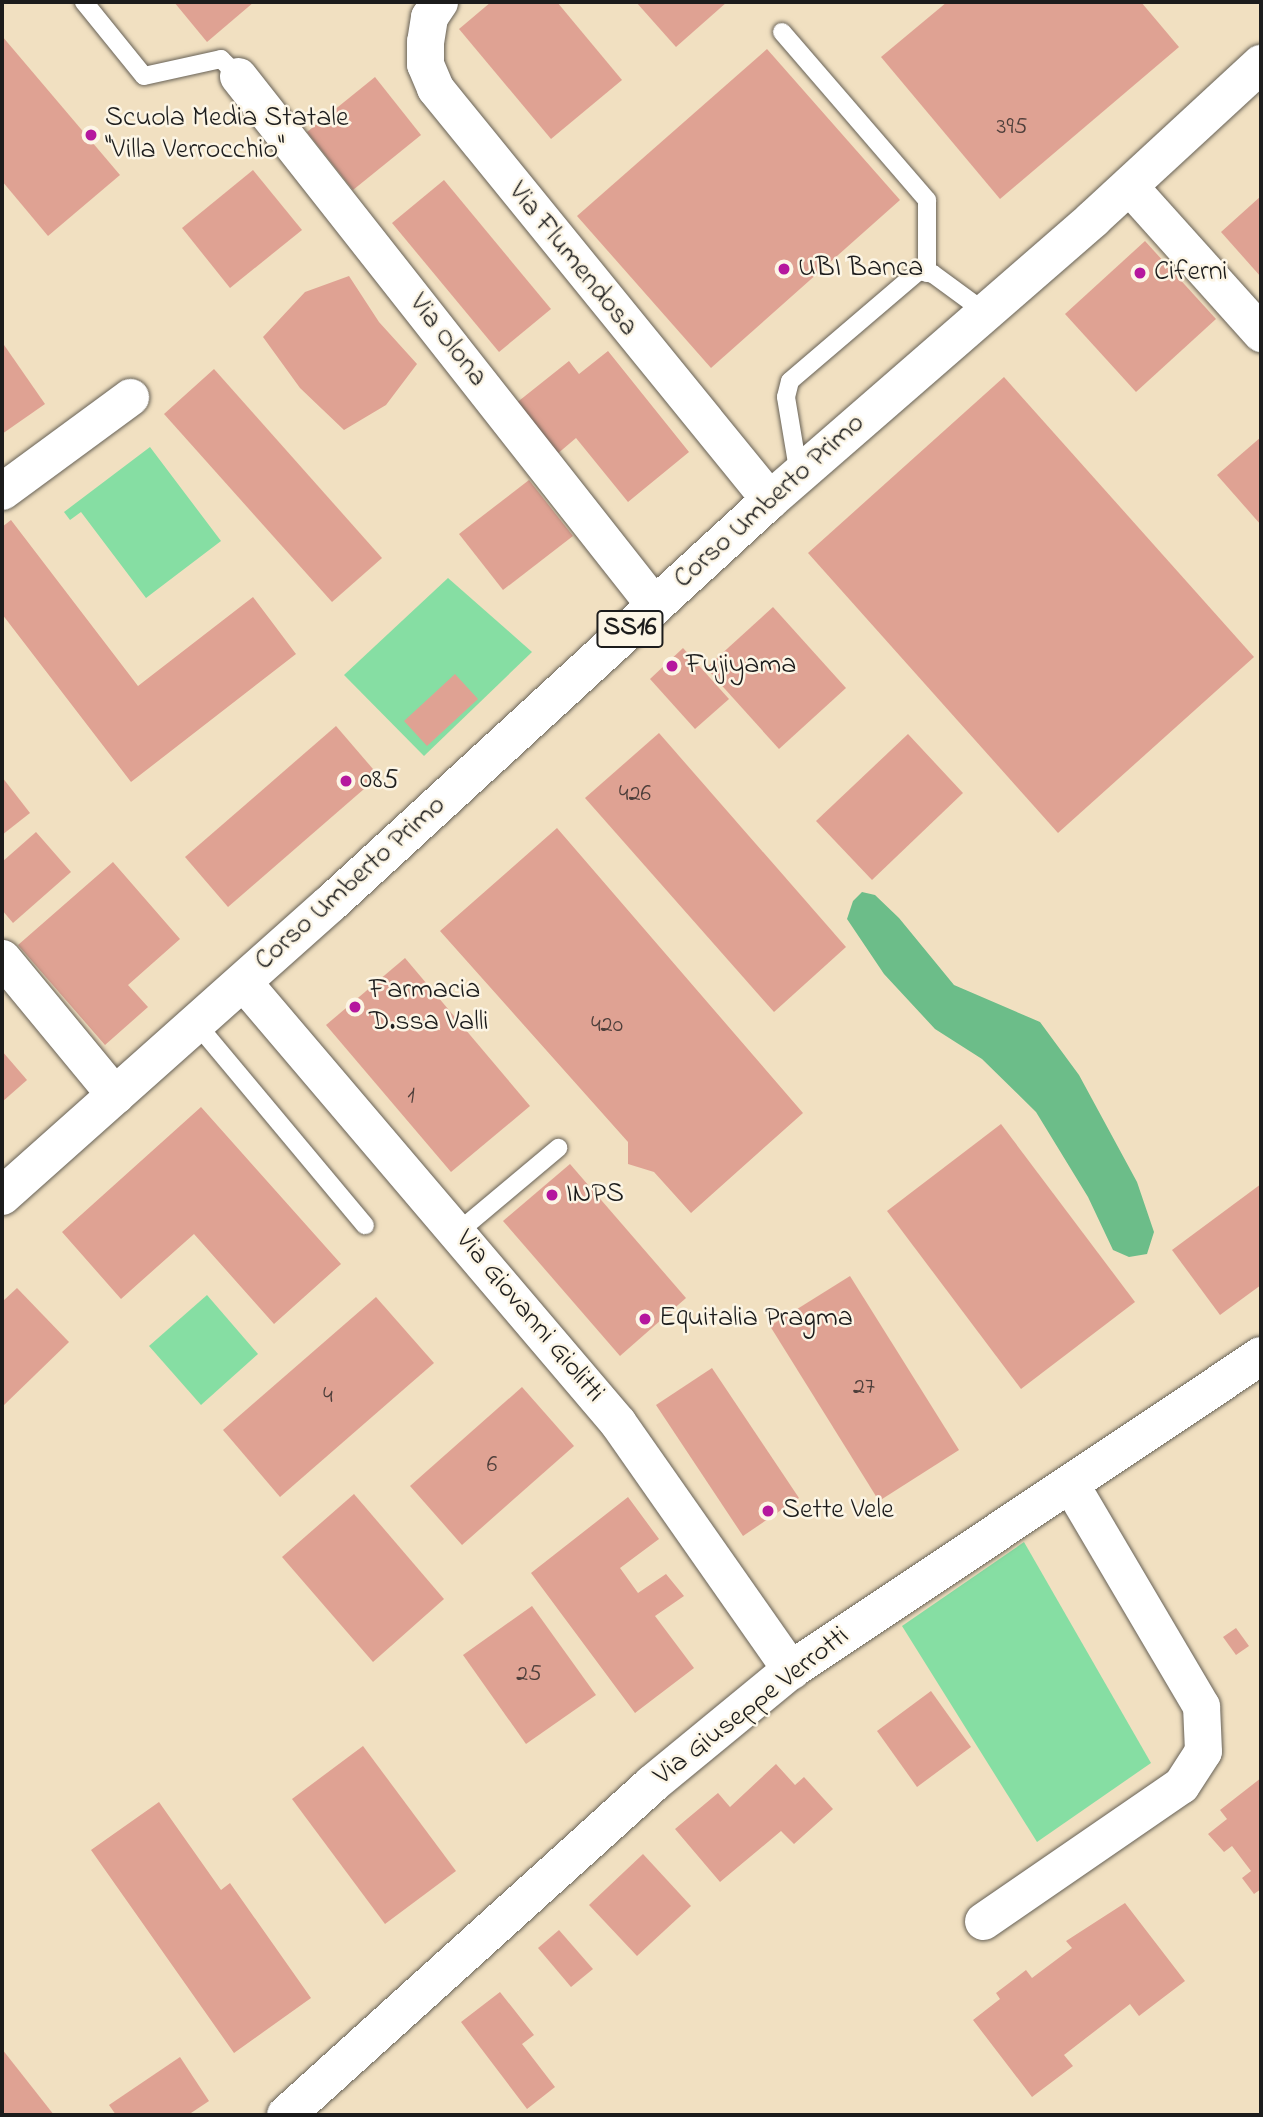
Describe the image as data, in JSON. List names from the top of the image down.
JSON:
{
  "streets": {
    "main road": ["Corso Umberto Primo", "SS16", "Via Giuseppe Verrotti"],
    "street": ["Via Flumendosa", "Via Olona", "Via Giovanni Giolitti"]
  },
  "crossings": [
    ["Via Flumendosa", "Corso Umberto Primo"],
    ["Via Olona", "Corso Umberto Primo"],
    ["Corso Umberto Primo", "Via Giovanni Giolitti"],
    ["Via Giovanni Giolitti", "Via Giuseppe Verrotti"]
  ],
  "places": [
    "Scuola Media Statale \"Villa Verrocchio\"",
    "UBI Banca",
    "Ciferni",
    "Fujiyama",
    "085",
    "Farmacia D.ssa Valli",
    "INPS",
    "Equitalia Pragma",
    "Sette Vele"
  ],
  "house_numbers": [
    "395",
    "426",
    "420",
    "1",
    "27",
    "4",
    "6",
    "25"
  ]
}
